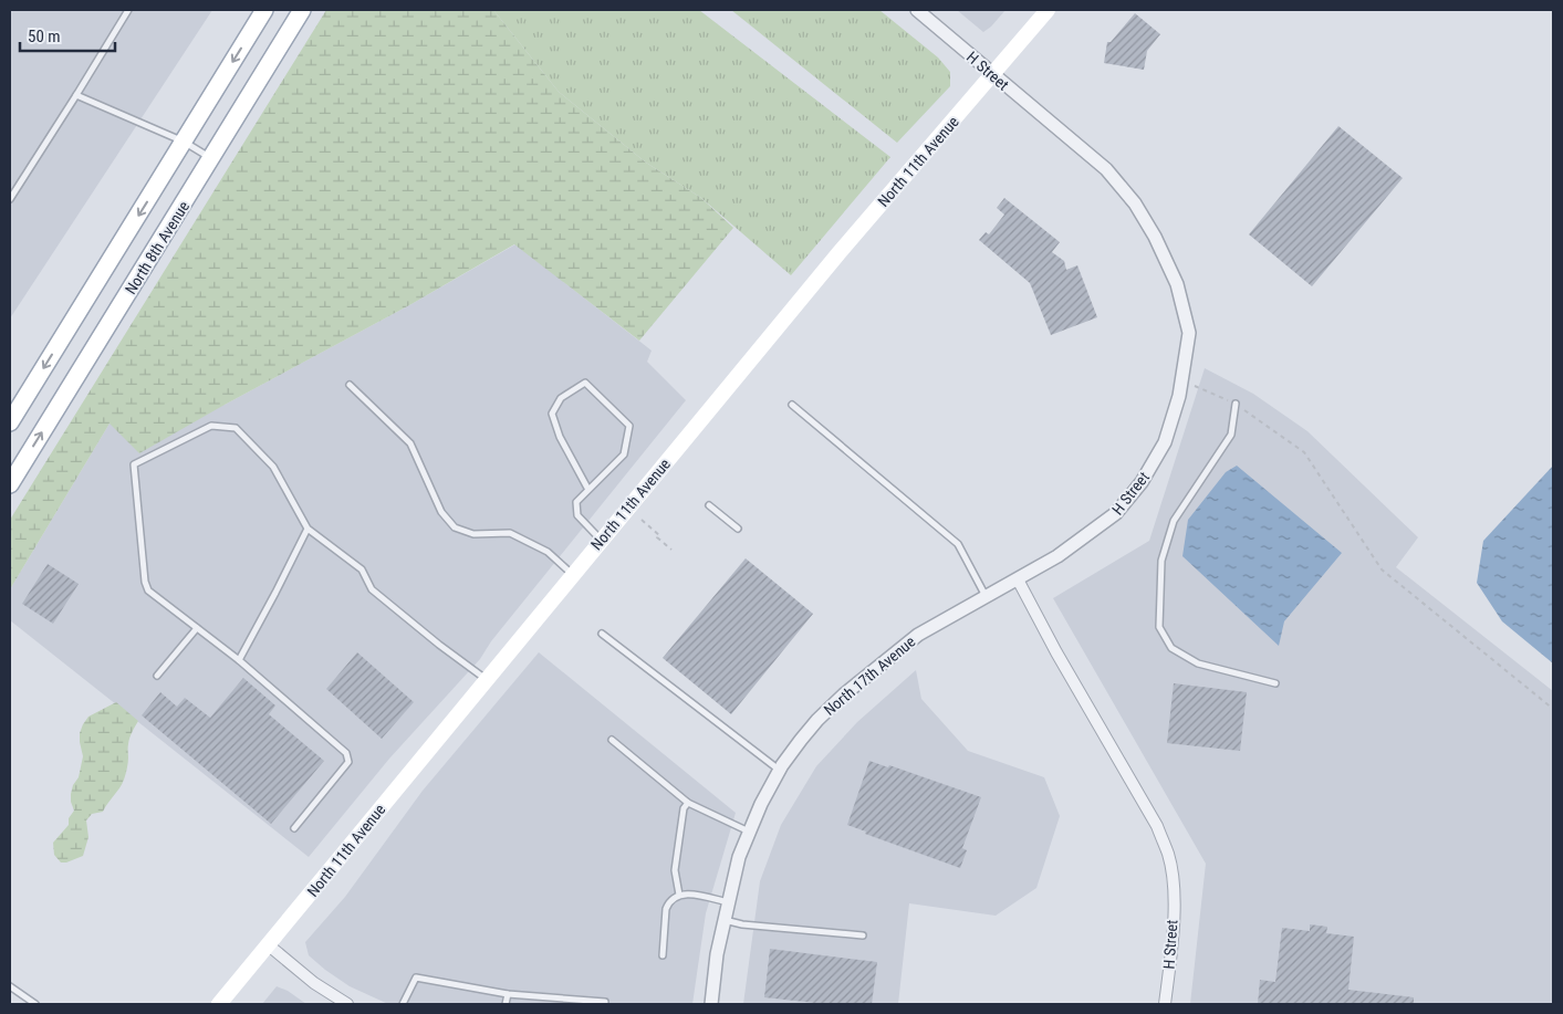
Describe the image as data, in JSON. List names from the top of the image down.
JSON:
{
  "streets": {
    "main road": ["North 11th Avenue", "North 8th Avenue"],
    "street": ["H Street", "North 17th Avenue"]
  },
  "crossings": [
    ["H Street", "North 11th Avenue"],
    ["H Street", "North 17th Avenue"]
  ],
  "scale_bar": "50 m"
}
